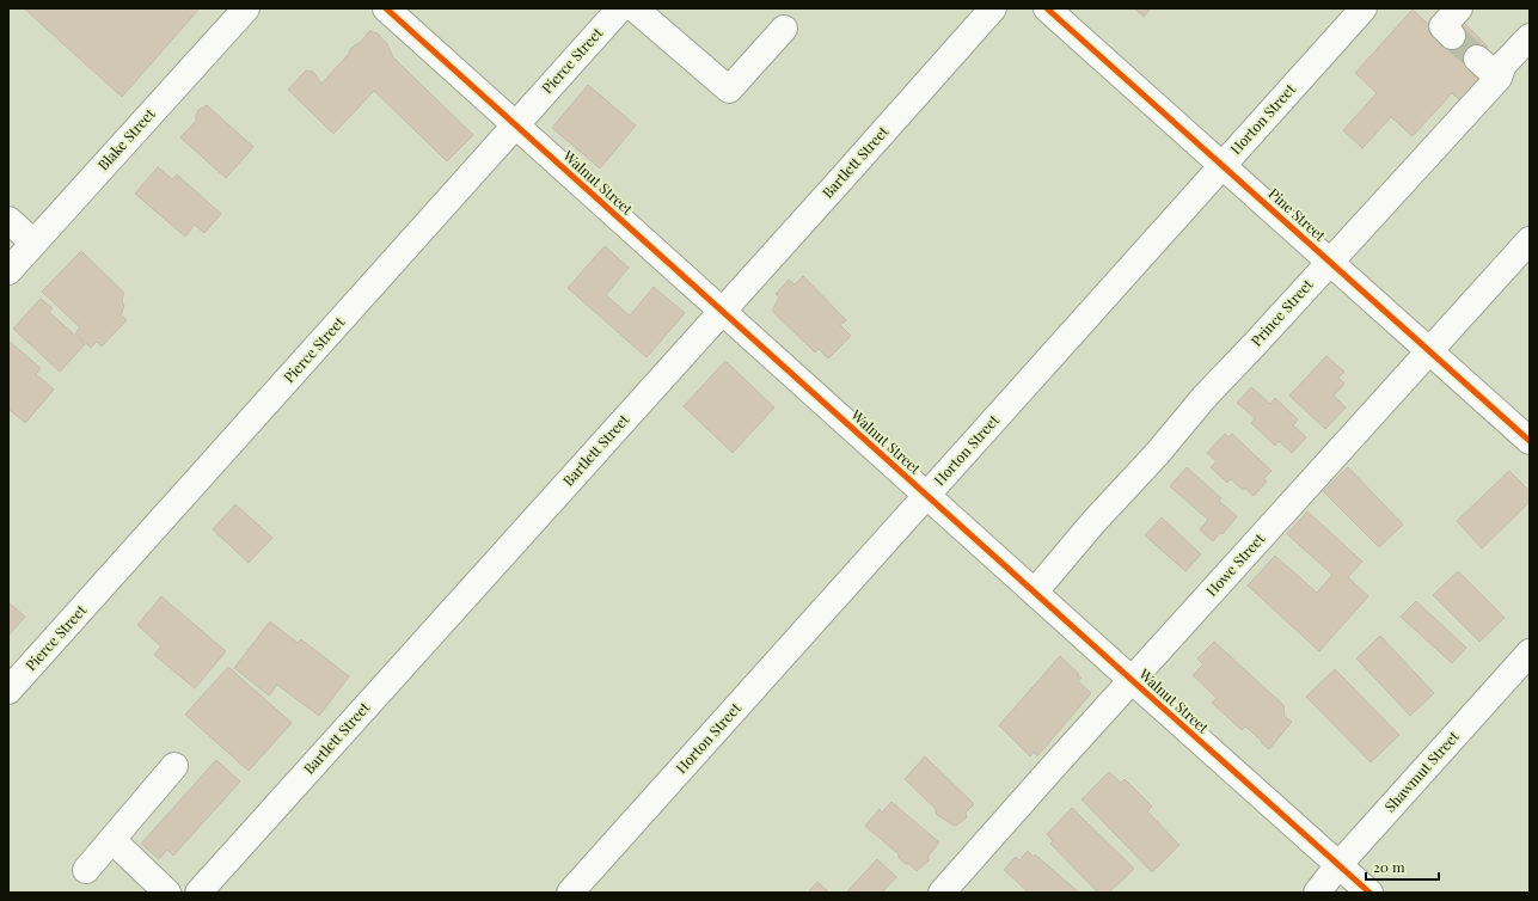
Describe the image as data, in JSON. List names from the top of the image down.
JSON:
{
  "streets": {
    "street": [
      "Pierce Street",
      "Horton Street",
      "Blake Street",
      "Bartlett Street",
      "Walnut Street",
      "Pine Street",
      "Prince Street",
      "Howe Street",
      "Shawmut Street"
    ]
  },
  "crossings": [
    ["Pierce Street", "Walnut Street"],
    ["Horton Street", "Walnut Street"],
    ["Horton Street", "Pine Street"],
    ["Bartlett Street", "Walnut Street"],
    ["Walnut Street", "Prince Street"],
    ["Walnut Street", "Howe Street"],
    ["Walnut Street", "Shawmut Street"],
    ["Pine Street", "Prince Street"],
    ["Pine Street", "Howe Street"]
  ],
  "scale_bar": "20 m"
}
